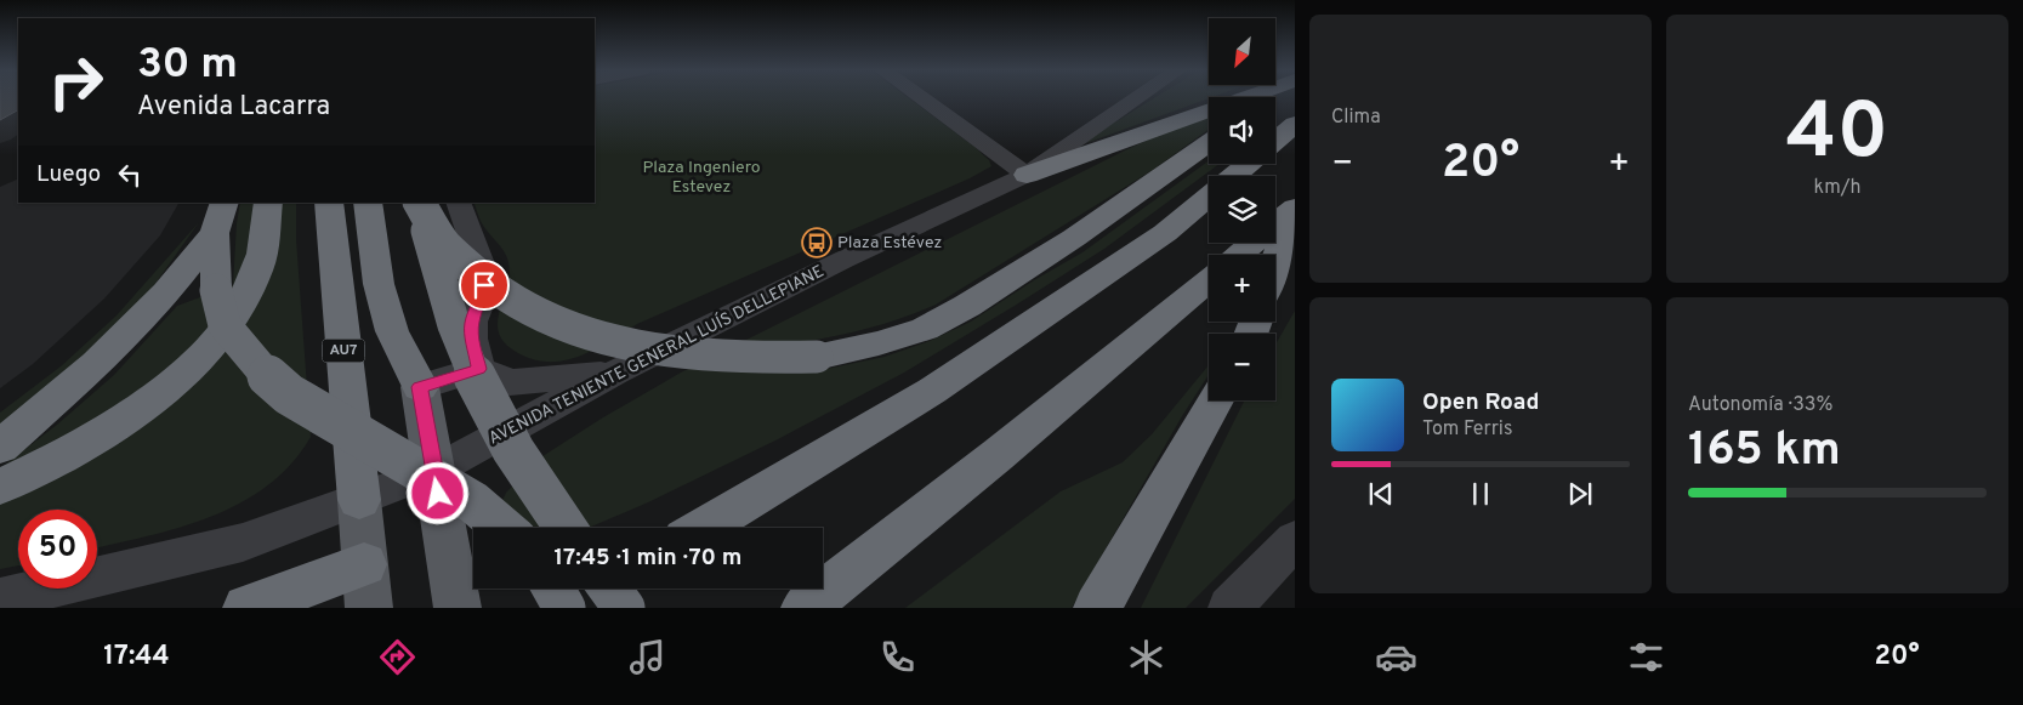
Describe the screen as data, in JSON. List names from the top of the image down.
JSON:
{
  "streets": {
    "highway": ["AU7"],
    "street": ["AVENIDA TENIENTE GENERAL LUÍS DELLEPIANE"]
  },
  "crossings": [
    ["AU7", "AVENIDA TENIENTE GENERAL LUÍS DELLEPIANE"]
  ],
  "parks": ["Plaza Ingeniero Estevez"],
  "places": {
    "bus stop": ["Plaza Estévez"]
  },
  "north": "bottom left",
  "page": {
    "tile": [
      "Clima",
      ["40", "km/h"],
      ["Autonomía · 33%", "165 km"]
    ],
    "map_buttons": ["+", "−"],
    "turn": ["30 m", "Avenida Lacarra"],
    "heat": ["−", "20°", "+"],
    "then": "Luego",
    "song": ["Open Road", "Tom Ferris"],
    "limit": "50",
    "trip": "17:45 · 1 min · 70 m",
    "tabs": ["17:44", "20°"]
  }
}
